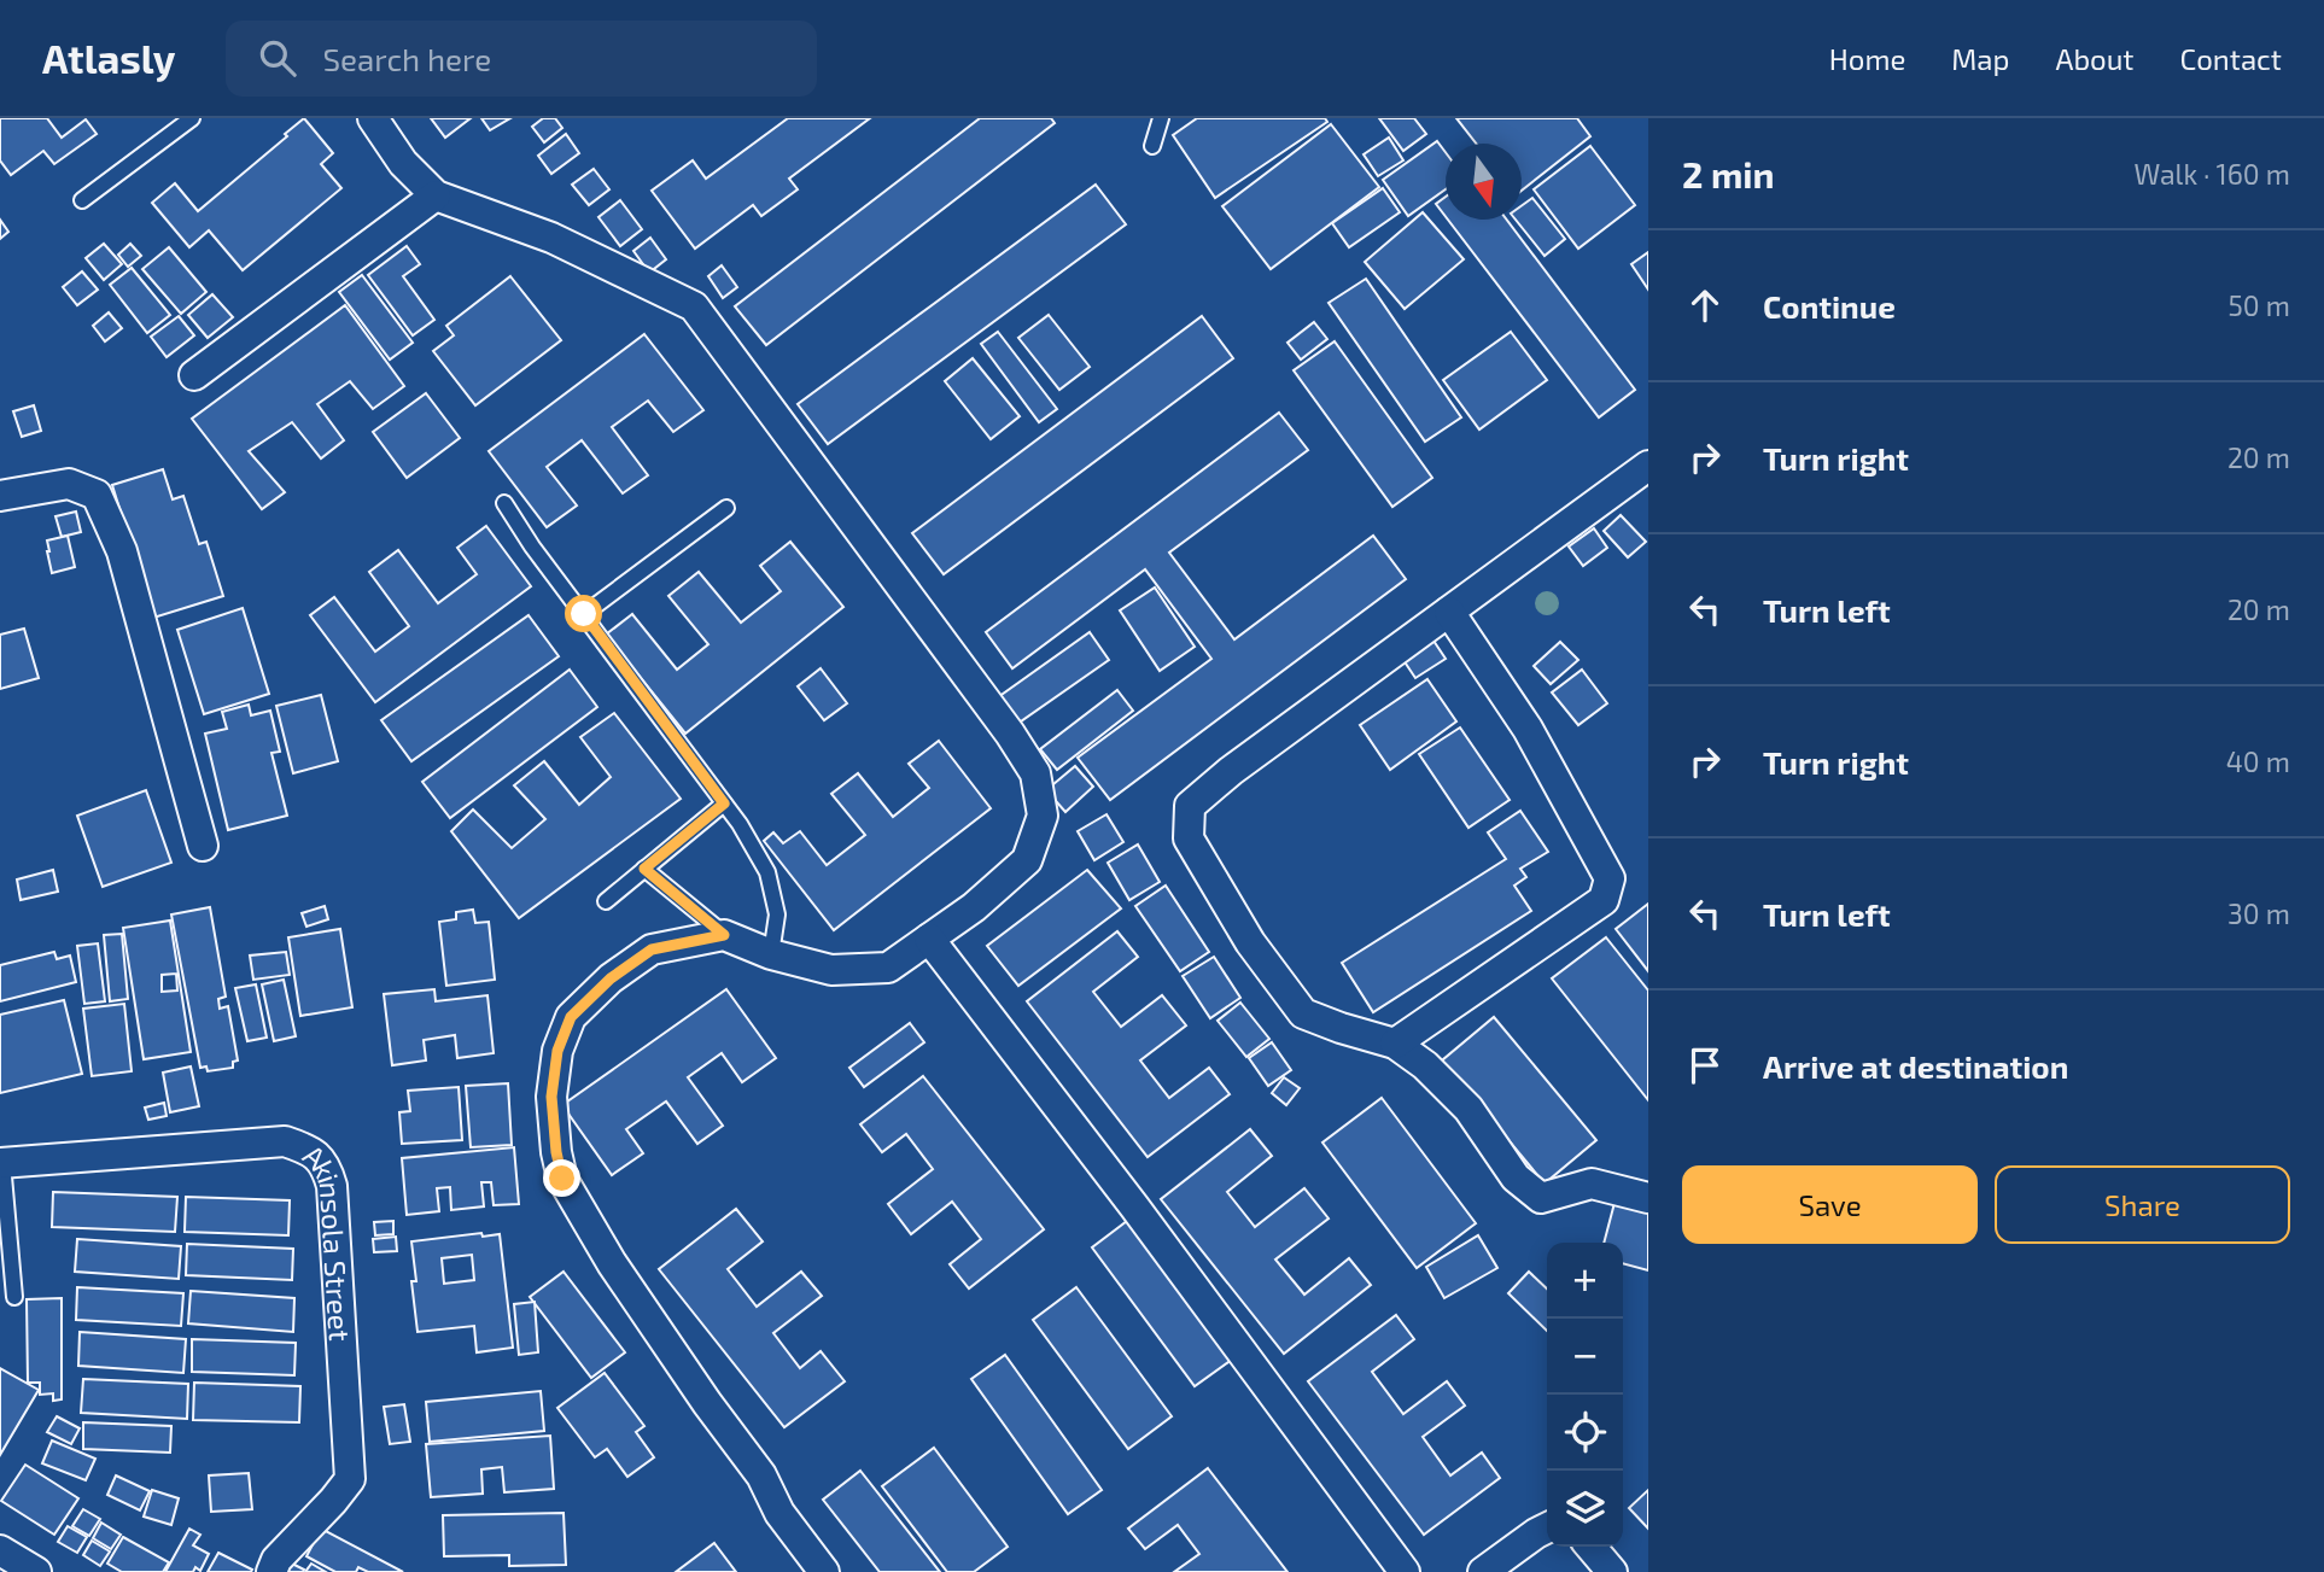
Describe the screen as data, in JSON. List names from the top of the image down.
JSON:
{
  "streets": {
    "street": ["Akinsola Street"]
  },
  "north": "bottom",
  "page": {
    "header": "Atlasly",
    "search": "Search here",
    "nav": [
      "Home",
      "Map",
      "About",
      "Contact"
    ],
    "heading": ["2 min", "Walk · 160 m"],
    "list": [
      ["Continue", "50 m"],
      ["Turn right", "20 m"],
      ["Turn left", "20 m"],
      ["Turn right", "40 m"],
      ["Turn left", "30 m"],
      "Arrive at destination"
    ],
    "buttons": ["Save", "Share"],
    "map_buttons": ["+", "−"]
  }
}
